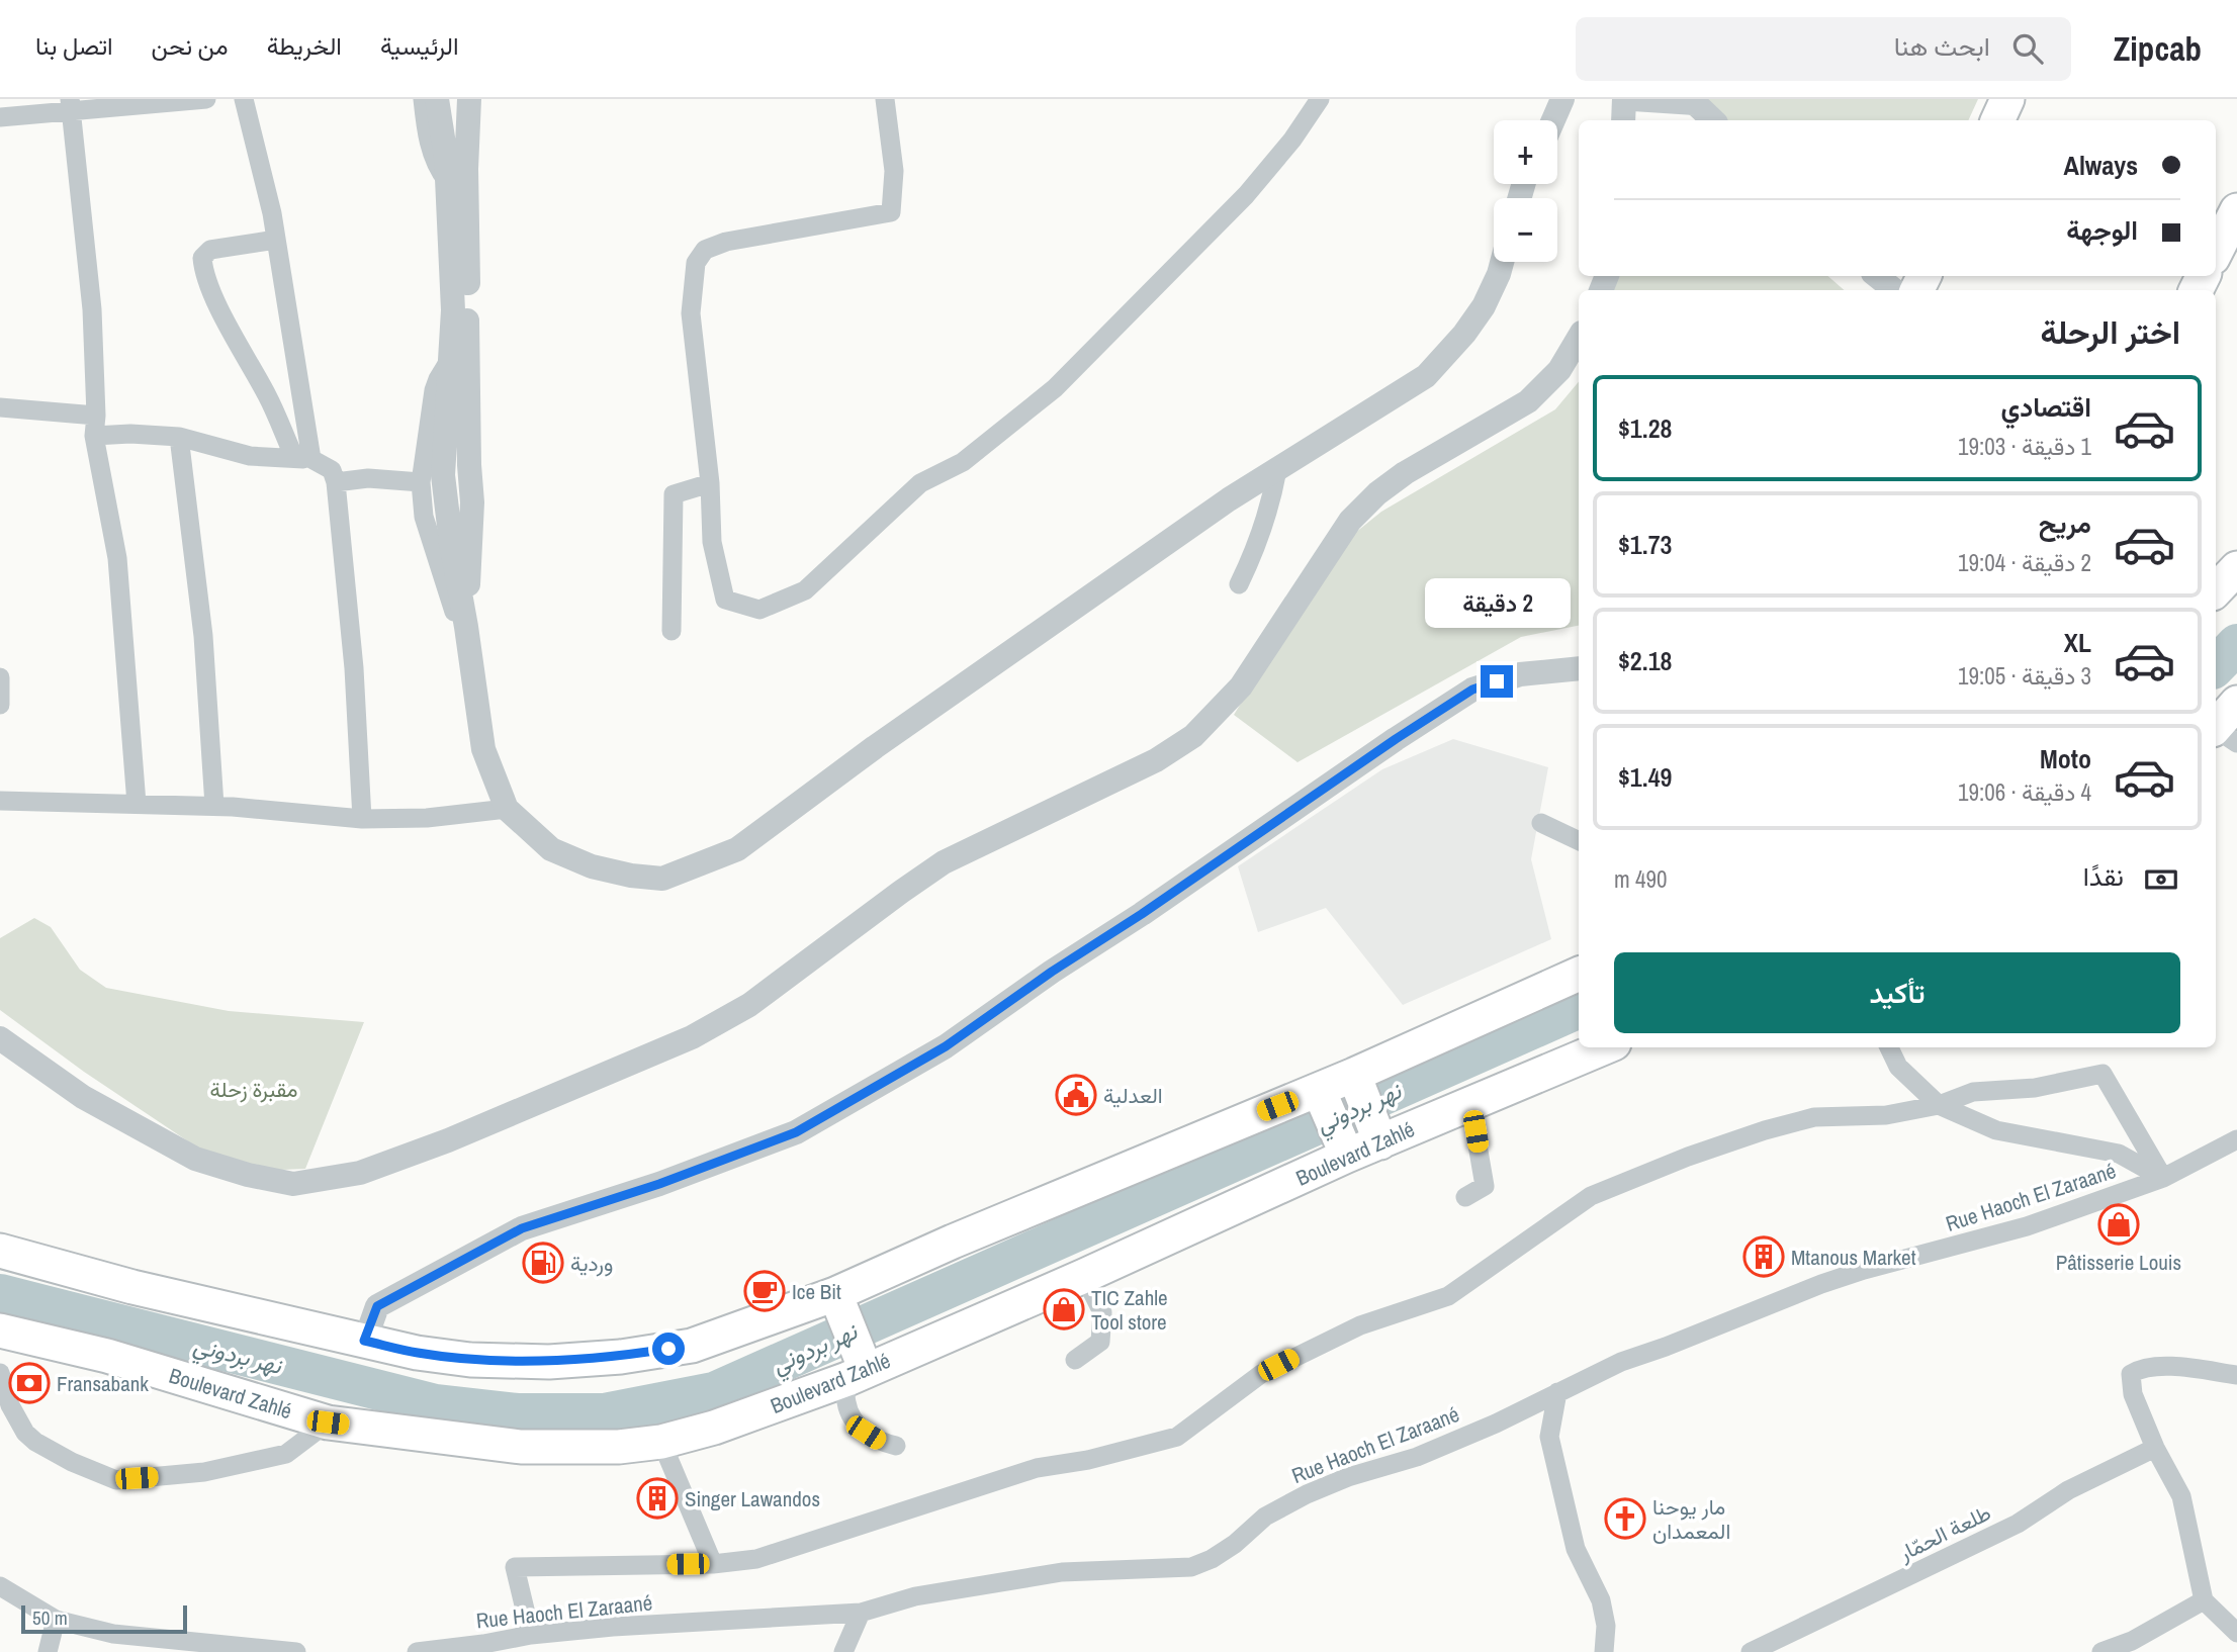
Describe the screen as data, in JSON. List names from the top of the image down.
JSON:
{
  "streets": {
    "highway": ["Boulevard Zahlé"],
    "street": ["Rue Haoch El Zaraané", "طلعة الحمّار"]
  },
  "water": ["نهر بردوني"],
  "parks": ["مقبرة زحلة"],
  "places": {
    "public building": ["العدلية"],
    "shop": ["Pâtisserie Louis", "TIC Zahle Tool store"],
    "building": ["Mtanous Market", "Singer Lawandos"],
    "fuel station": ["وردية"],
    "cafe": ["Ice Bit"],
    "bank": ["Fransabank"],
    "church": ["مار يوحنا المعمدان"]
  },
  "scale_bar": "50 m",
  "page": {
    "header": "Zipcab",
    "search": "ابحث هنا",
    "nav": [
      "الرئيسية",
      "الخريطة",
      "من نحن",
      "اتصل بنا"
    ],
    "map_buttons": ["+", "−"],
    "banner": ["Always", "الوجهة"],
    "heading": "اختر الرحلة",
    "list": [
      {
        "name": "اقتصادي",
        "note": "1 دقيقة · 19:03",
        "value": "$1.28"
      },
      {
        "name": "مريح",
        "note": "2 دقيقة · 19:04",
        "value": "$1.73"
      },
      {
        "name": "XL",
        "note": "3 دقيقة · 19:05",
        "value": "$2.18"
      },
      {
        "name": "Moto",
        "note": "4 دقيقة · 19:06",
        "value": "$1.49"
      }
    ],
    "bubble": "2 دقيقة",
    "pay": ["نقدًا", "490 m"],
    "buttons": "تأكيد",
    "scale": "50 m"
  }
}
